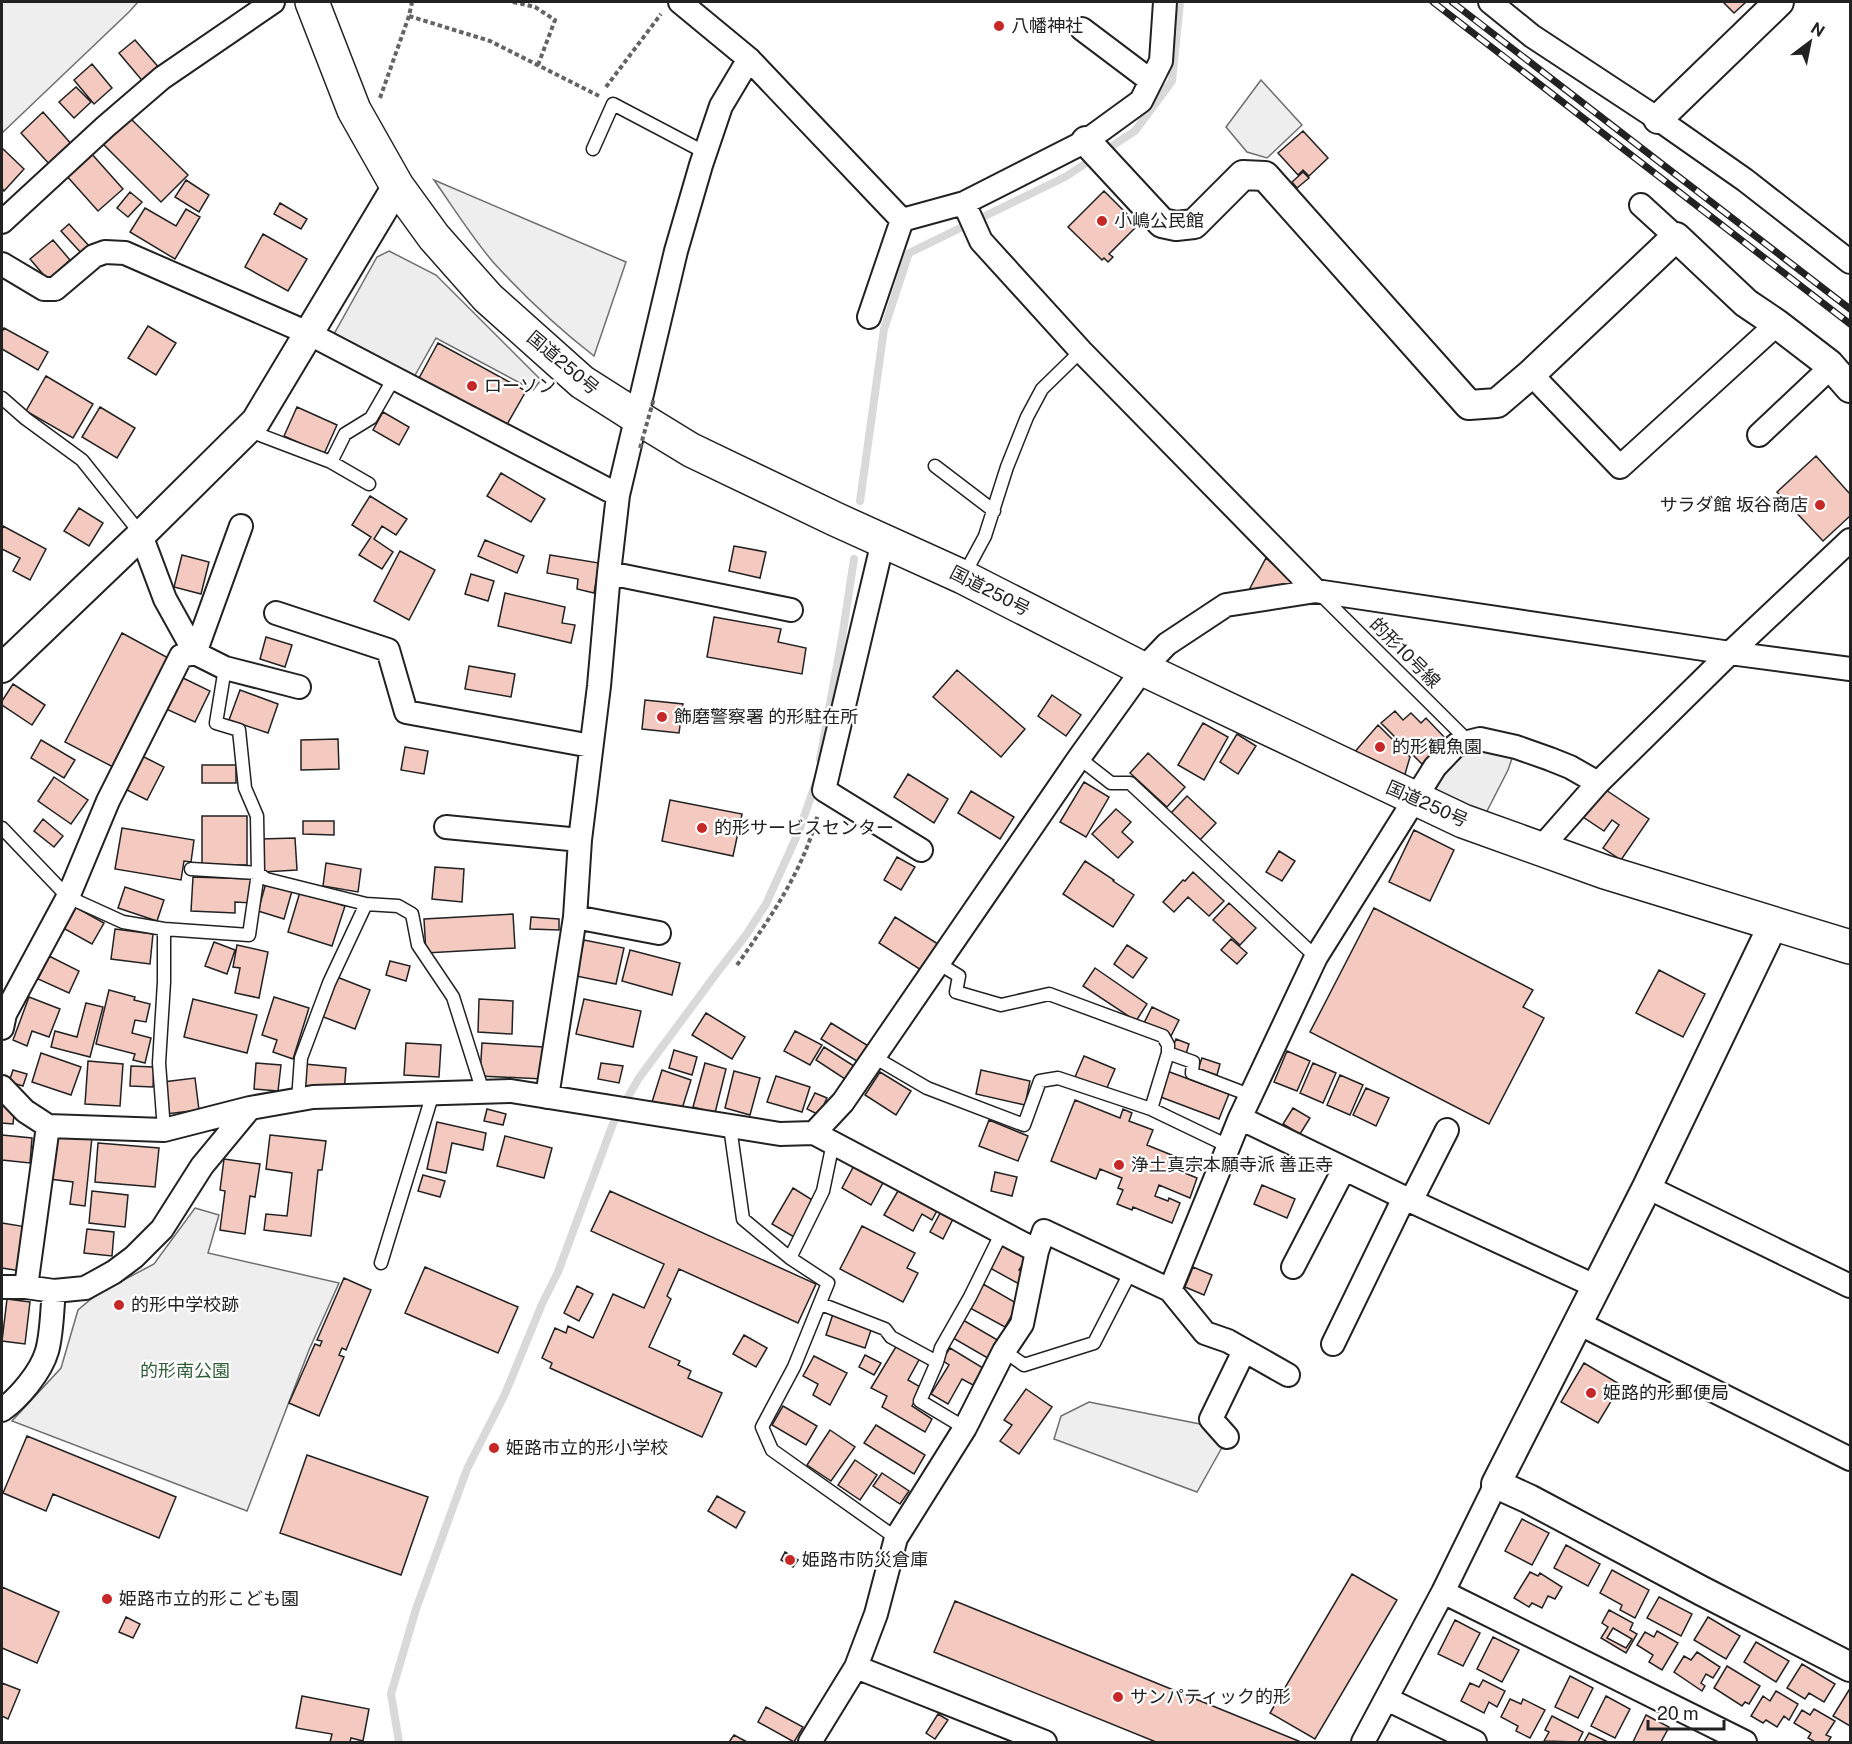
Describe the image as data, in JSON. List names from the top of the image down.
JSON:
{
  "streets": {
    "highway": ["国道250号"],
    "lane": ["的形10号線"]
  },
  "parks": ["的形南公園"],
  "places": [
    "八幡神社",
    "小嶋公民館",
    "ローソン",
    "サラダ館 坂谷商店",
    "飾磨警察署 的形駐在所",
    "的形観魚園",
    "的形サービスセンター",
    "浄土真宗本願寺派 善正寺",
    "的形中学校跡",
    "姫路的形郵便局",
    "姫路市立的形小学校",
    "姫路市防災倉庫",
    "姫路市立的形こども園",
    "サンパティック的形"
  ],
  "scale_bar": "20 m",
  "north": "top right"
}
